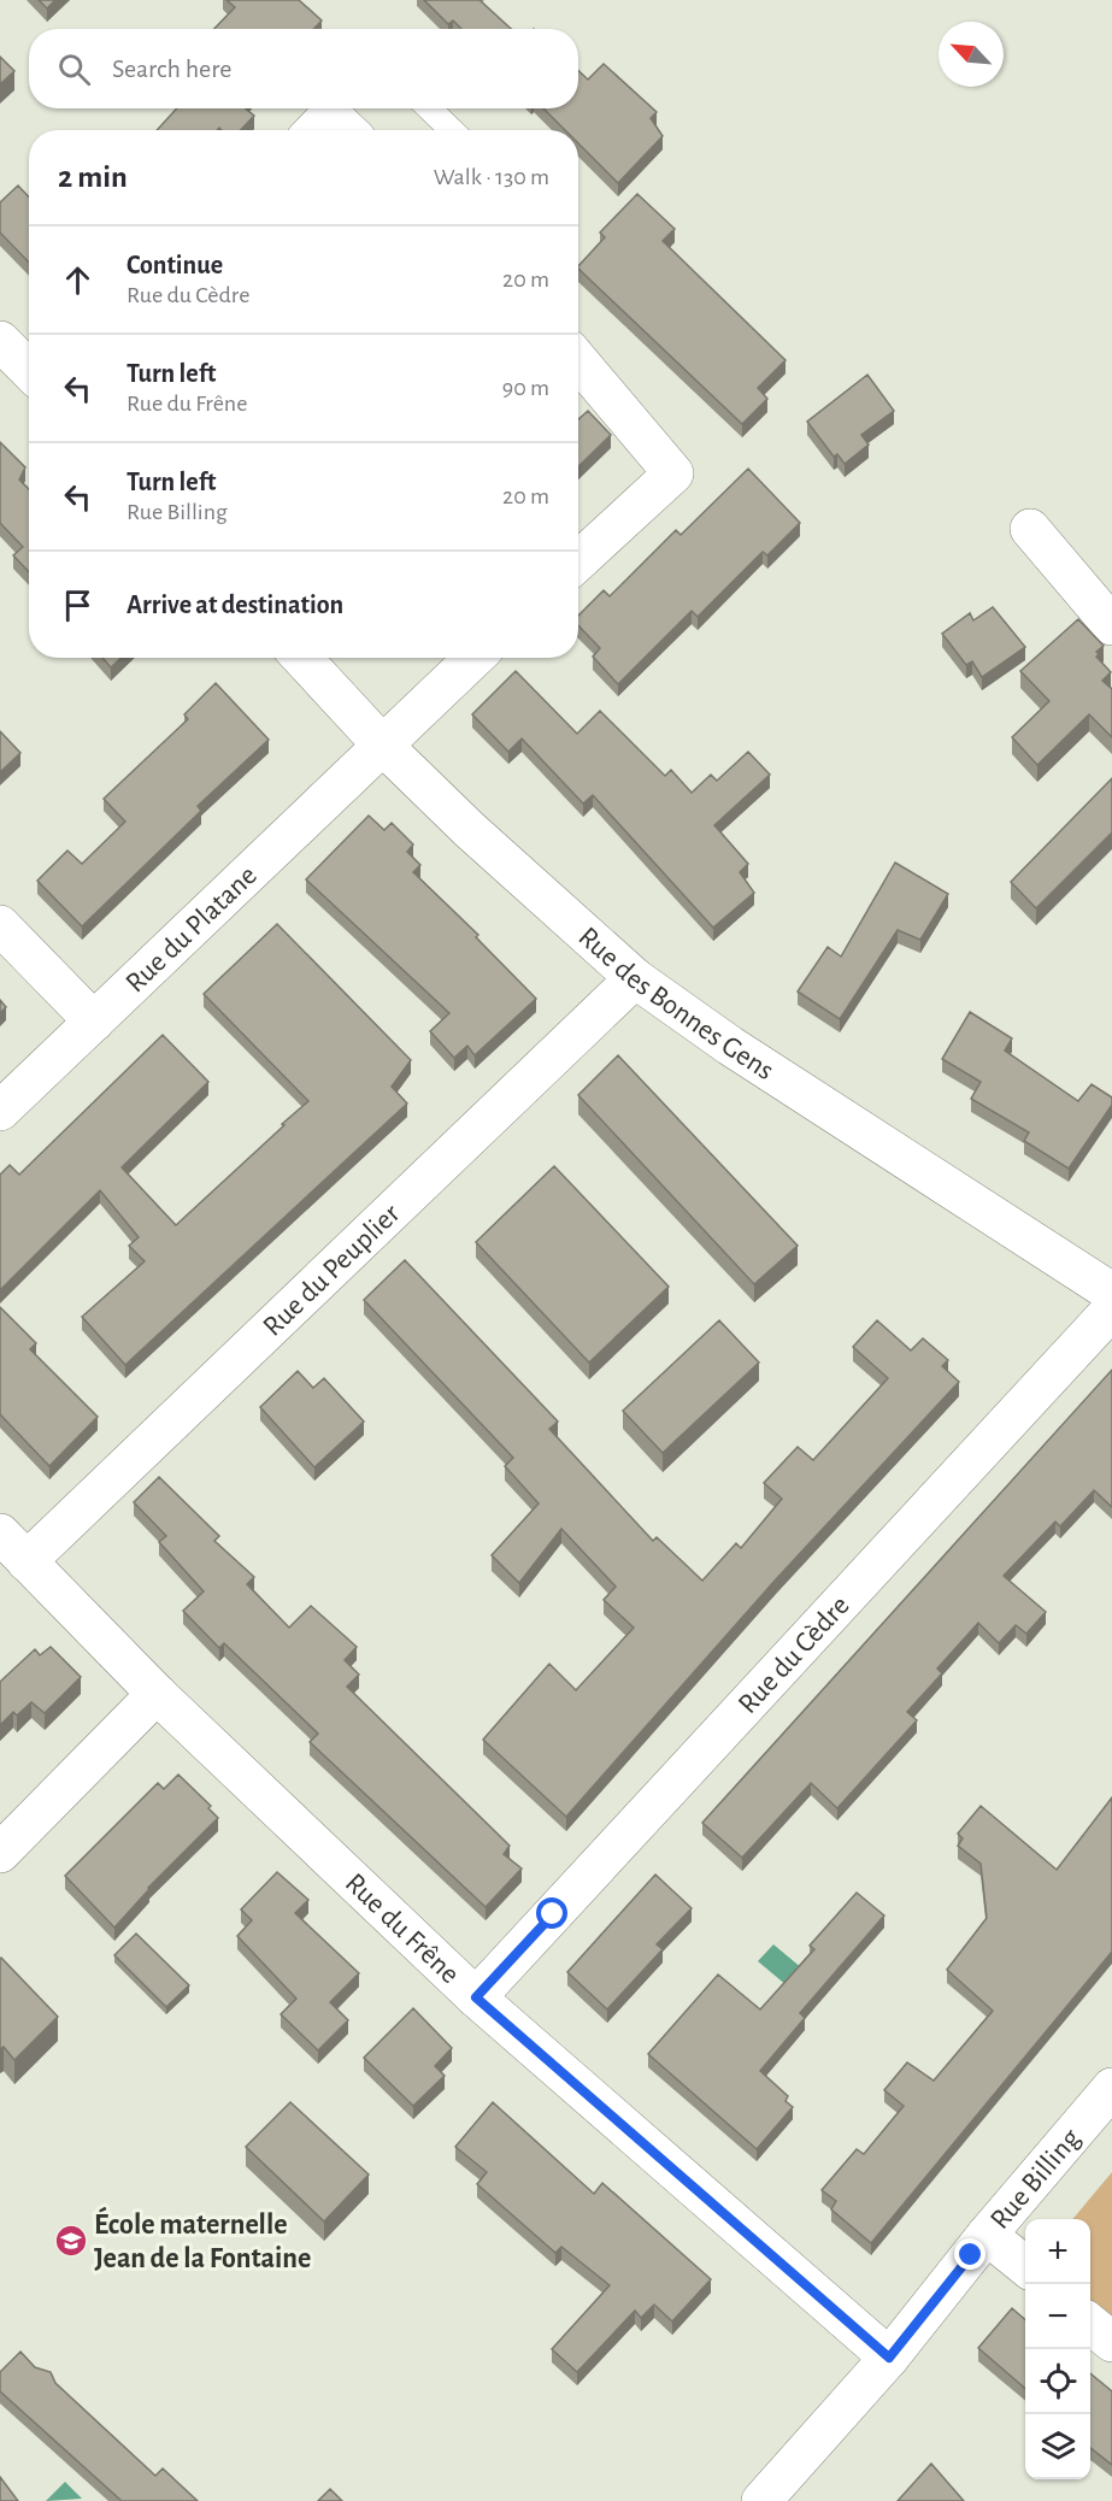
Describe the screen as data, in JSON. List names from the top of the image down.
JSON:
{
  "streets": {
    "street": [
      "Rue du Platane",
      "Rue des Bonnes Gens",
      "Rue du Peuplier",
      "Rue du Cèdre",
      "Rue du Frêne",
      "Rue Billing"
    ]
  },
  "crossings": [
    ["Rue du Platane", "Rue des Bonnes Gens"],
    ["Rue des Bonnes Gens", "Rue du Peuplier"],
    ["Rue du Peuplier", "Rue du Frêne"],
    ["Rue du Cèdre", "Rue du Frêne"],
    ["Rue du Frêne", "Rue Billing"]
  ],
  "places": {
    "school or university": ["École maternelle Jean de la Fontaine"]
  },
  "north": "top left",
  "page": {
    "search": "Search here",
    "heading": ["2 min", "Walk · 130 m"],
    "list": [
      ["Continue", "Rue du Cèdre", "20 m"],
      ["Turn left", "Rue du Frêne", "90 m"],
      ["Turn left", "Rue Billing", "20 m"],
      "Arrive at destination"
    ],
    "map_buttons": ["+", "−"]
  }
}
